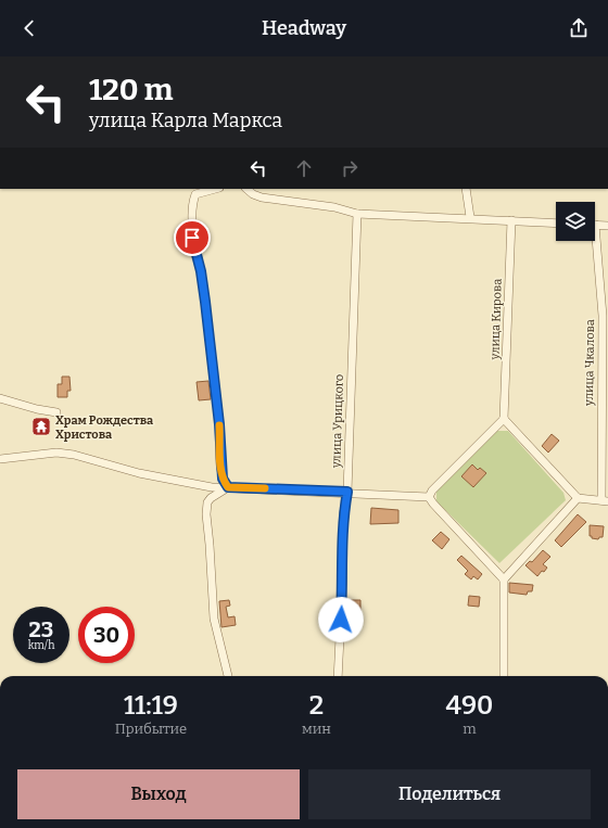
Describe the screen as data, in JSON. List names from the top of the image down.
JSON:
{
  "streets": {
    "street": ["улица Кирова", "улица Чкалова", "улица Урицкого"]
  },
  "places": {
    "temple": ["Храм Рождества Христова"]
  },
  "page": {
    "header": "Headway",
    "turn": ["120 m", "улица Карла Маркса"],
    "speed": "23 km/h",
    "limit": "30",
    "eta": [
      "11:19",
      "Прибытие",
      "2",
      "мин",
      "490",
      "m"
    ],
    "buttons": ["Выход", "Поделиться"]
  }
}
